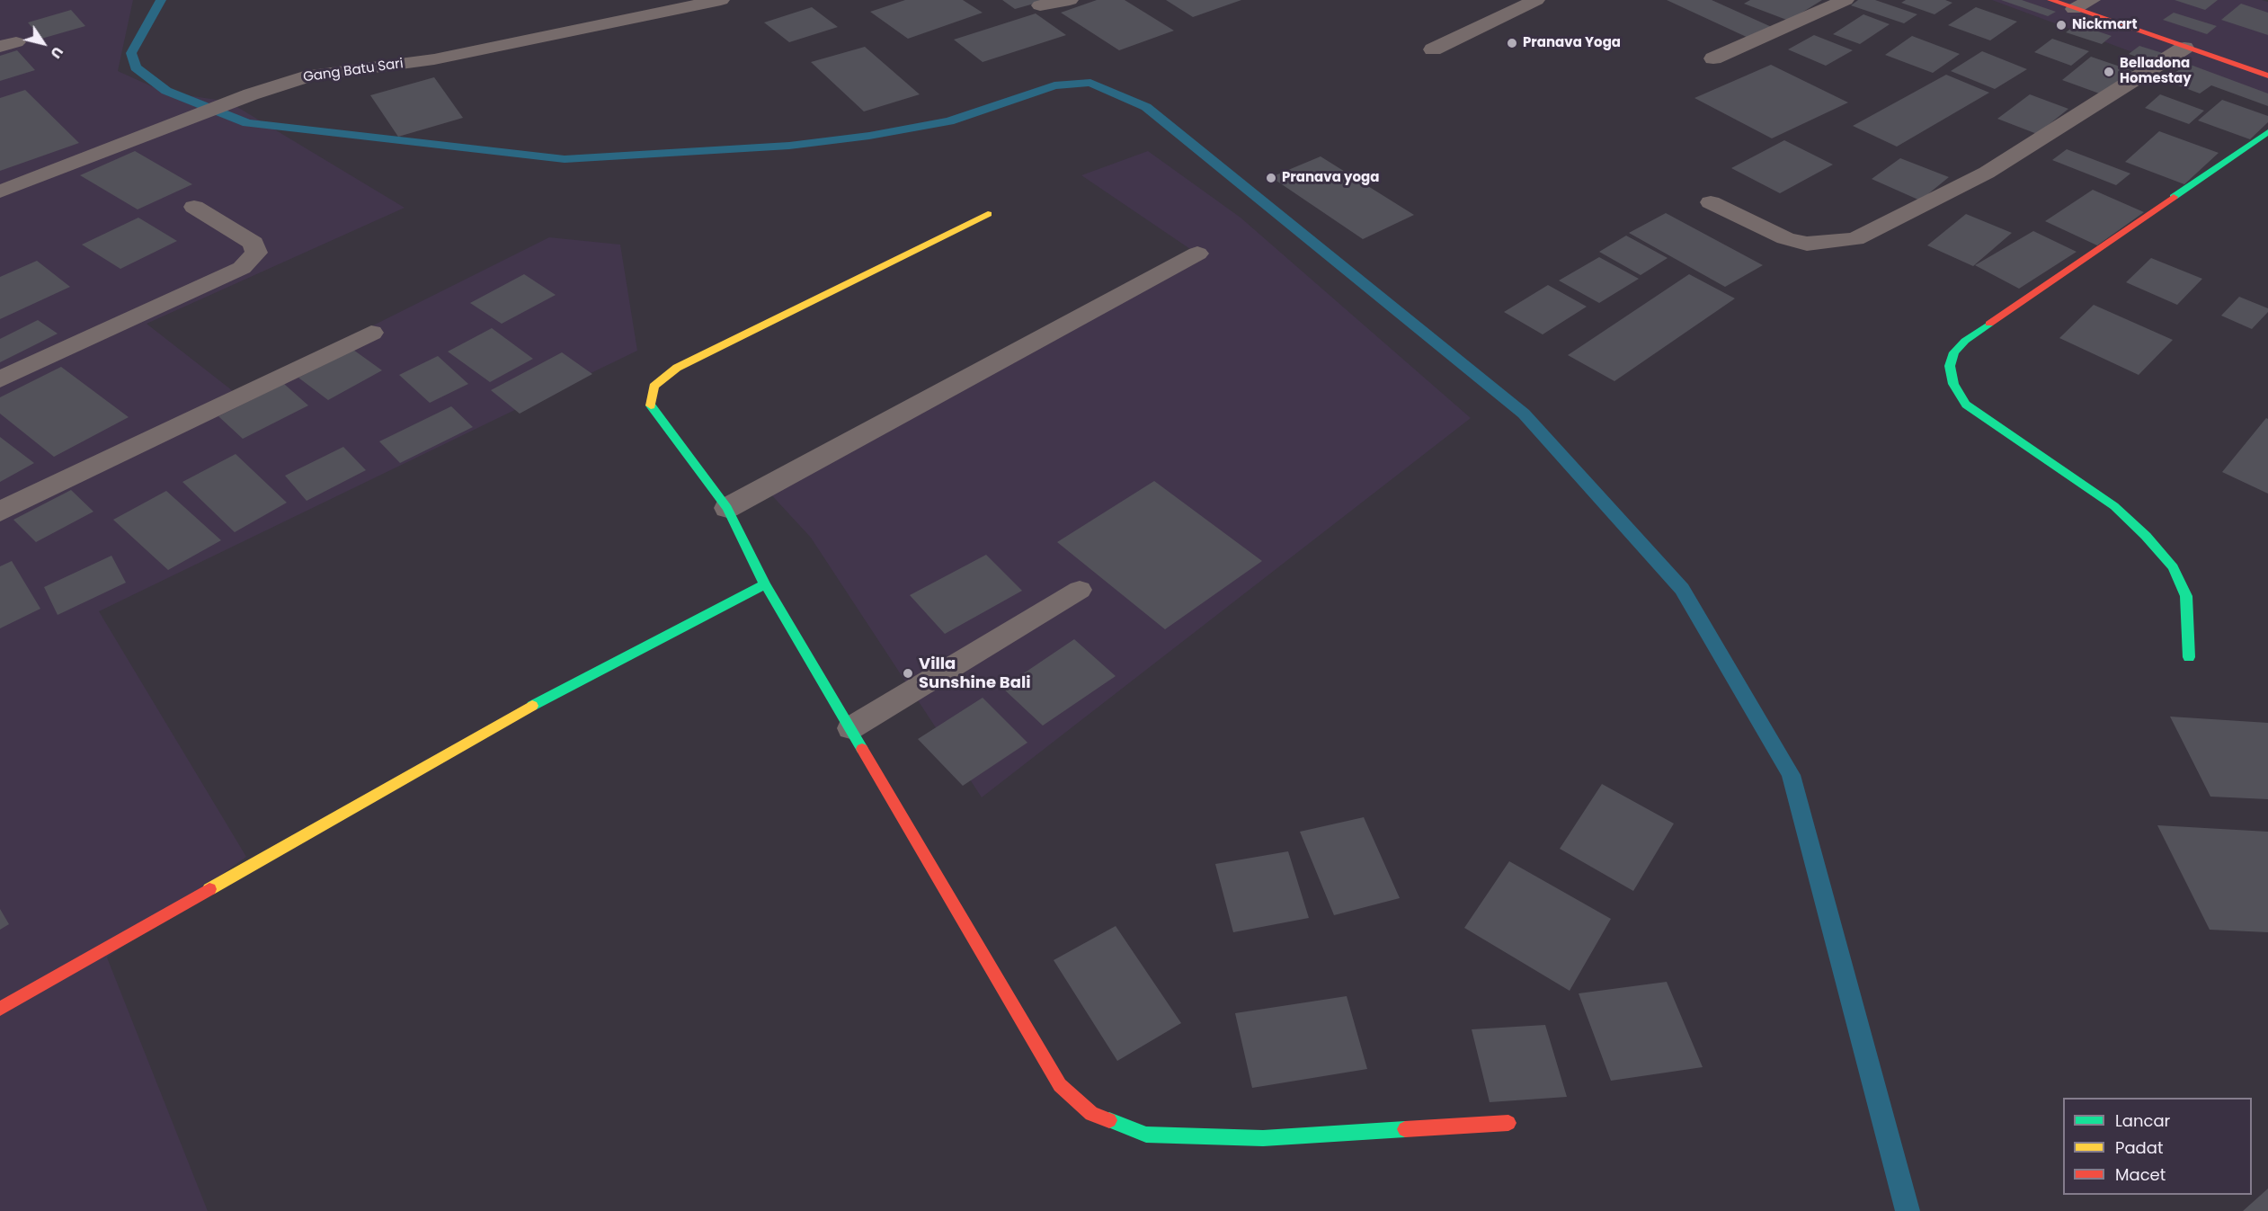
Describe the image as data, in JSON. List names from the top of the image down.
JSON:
{
  "streets": {
    "street": ["Gang Batu Sari"]
  },
  "places": [
    "Nickmart",
    "Pranava Yoga",
    "Belladona Homestay",
    "Pranava yoga",
    "Villa Sunshine Bali"
  ],
  "legend": ["Lancar", "Padat", "Macet"],
  "north": "bottom right"
}
